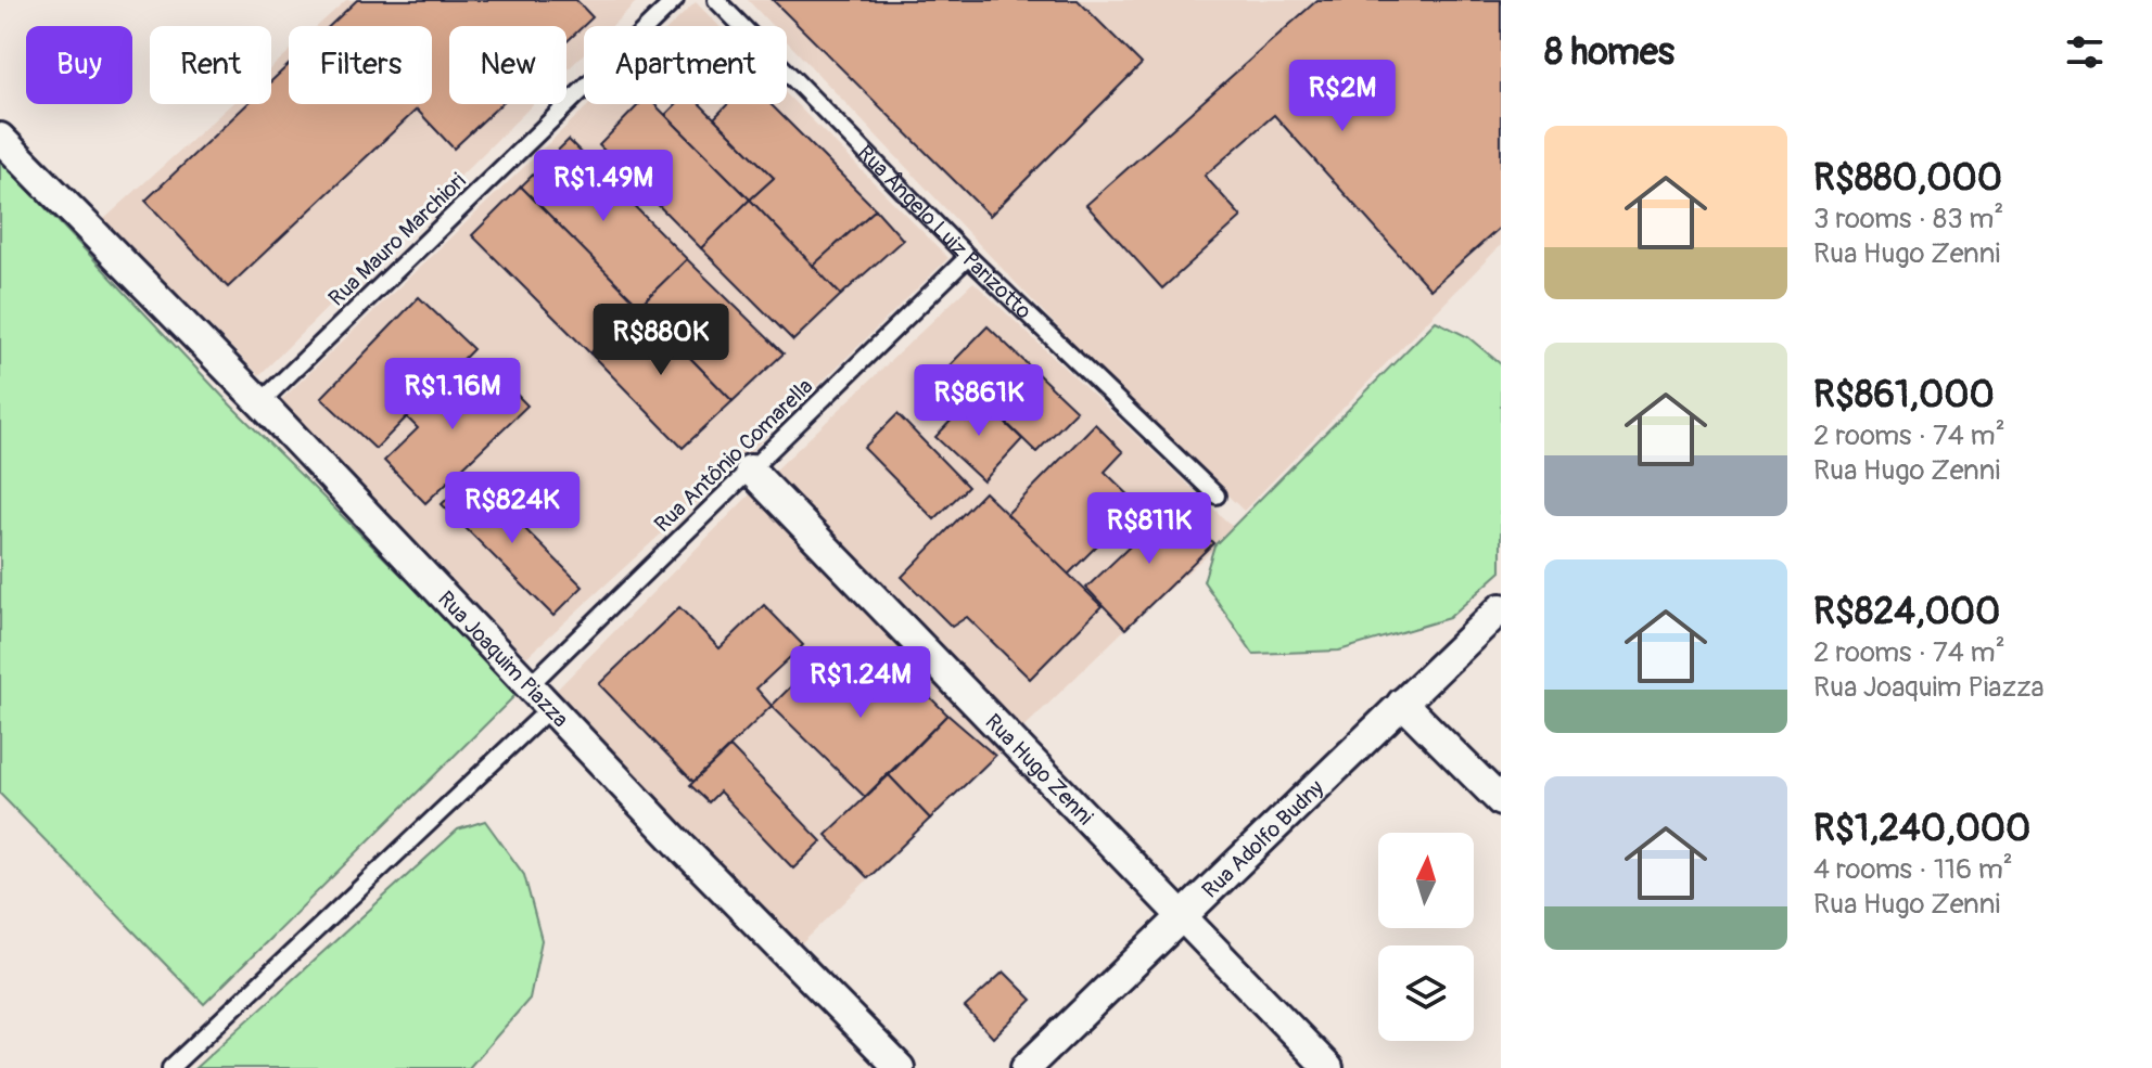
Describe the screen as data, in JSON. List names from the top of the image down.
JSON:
{
  "streets": {
    "street": ["Rua Joaquim Piazza", "Rua Hugo Zenni", "Rua Adolfo Budny"],
    "lane": ["Rua Ângelo Luiz Parizotto", "Rua Mauro Marchiori", "Rua Antônio Comarella"]
  },
  "crossings": [
    ["Rua Ângelo Luiz Parizotto", "Rua Antônio Comarella"],
    ["Rua Mauro Marchiori", "Rua Joaquim Piazza"],
    ["Rua Antônio Comarella", "Rua Joaquim Piazza"],
    ["Rua Antônio Comarella", "Rua Hugo Zenni"],
    ["Rua Hugo Zenni", "Rua Adolfo Budny"]
  ],
  "north": "top",
  "page": {
    "heading": "8 homes",
    "chip": [
      "Buy",
      "Rent",
      "Filters",
      "New",
      "Apartment"
    ],
    "price": [
      "R$2M",
      "R$1.49M",
      "R$880K",
      "R$1.16M",
      "R$861K",
      "R$824K",
      "R$811K",
      "R$1.24M"
    ],
    "list": [
      {
        "name": "R$880,000",
        "note": "3 rooms · 83 m² · Rua Hugo Zenni"
      },
      {
        "name": "R$861,000",
        "note": "2 rooms · 74 m² · Rua Hugo Zenni"
      },
      {
        "name": "R$824,000",
        "note": "2 rooms · 74 m² · Rua Joaquim Piazza"
      },
      {
        "name": "R$1,240,000",
        "note": "4 rooms · 116 m² · Rua Hugo Zenni"
      }
    ]
  }
}
